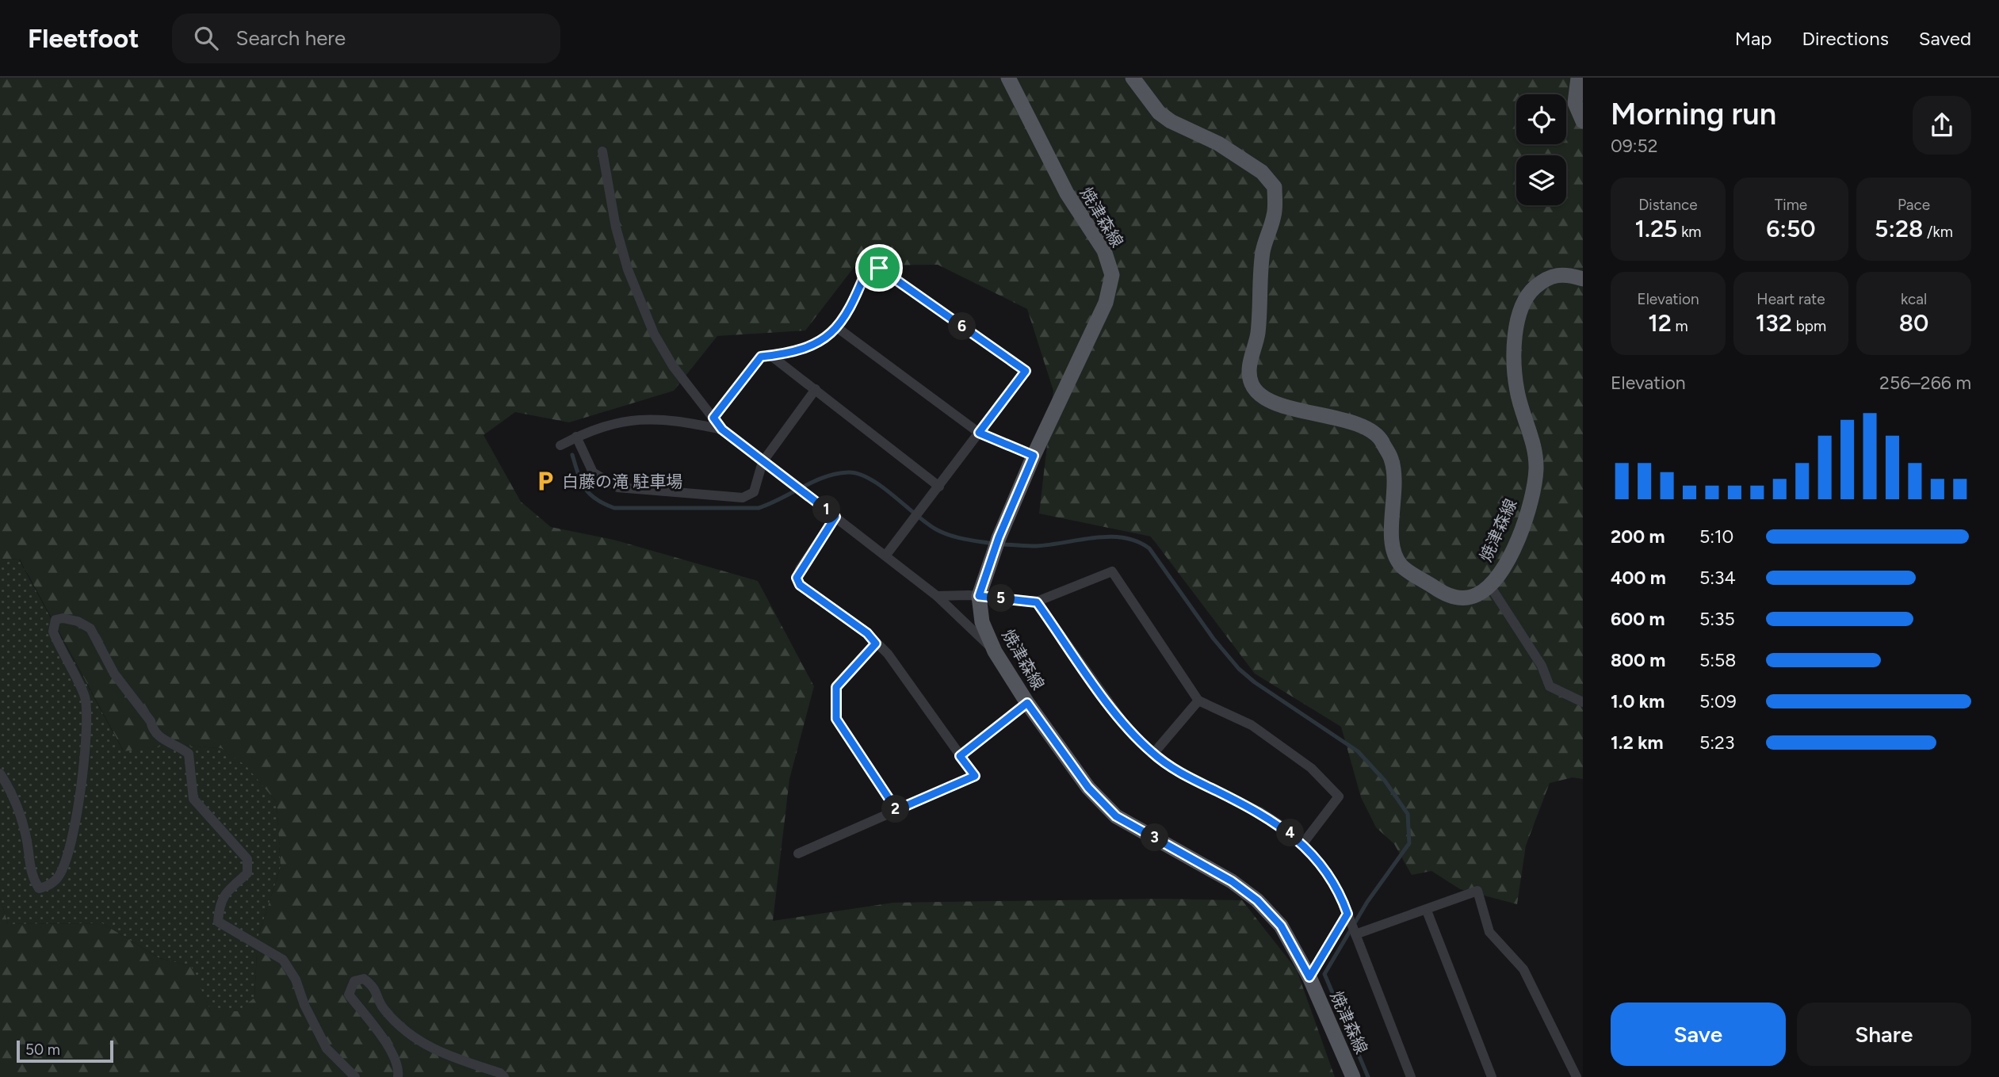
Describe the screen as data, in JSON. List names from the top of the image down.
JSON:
{
  "streets": {
    "main road": ["焼津森線"]
  },
  "places": {
    "parking": ["白藤の滝 駐車場"]
  },
  "scale_bar": "50 m",
  "page": {
    "header": "Fleetfoot",
    "search": "Search here",
    "nav": ["Map", "Directions", "Saved"],
    "heading": ["Morning run", "09:52"],
    "stats": [
      ["Distance", "1.25 km"],
      ["Time", "6:50"],
      ["Pace", "5:28 /km"],
      ["Elevation", "12 m"],
      ["Heart rate", "132 bpm"],
      ["kcal", "80"]
    ],
    "pins": [
      "6",
      "1",
      "5",
      "2",
      "4",
      "3"
    ],
    "chart": ["Elevation", "256–266 m"],
    "list": [
      {
        "name": "200 m",
        "note": "5:10"
      },
      {
        "name": "400 m",
        "note": "5:34"
      },
      {
        "name": "600 m",
        "note": "5:35"
      },
      {
        "name": "800 m",
        "note": "5:58"
      },
      {
        "name": "1.0 km",
        "note": "5:09"
      },
      {
        "name": "1.2 km",
        "note": "5:23"
      }
    ],
    "buttons": ["Save", "Share"],
    "scale": "50 m"
  }
}
